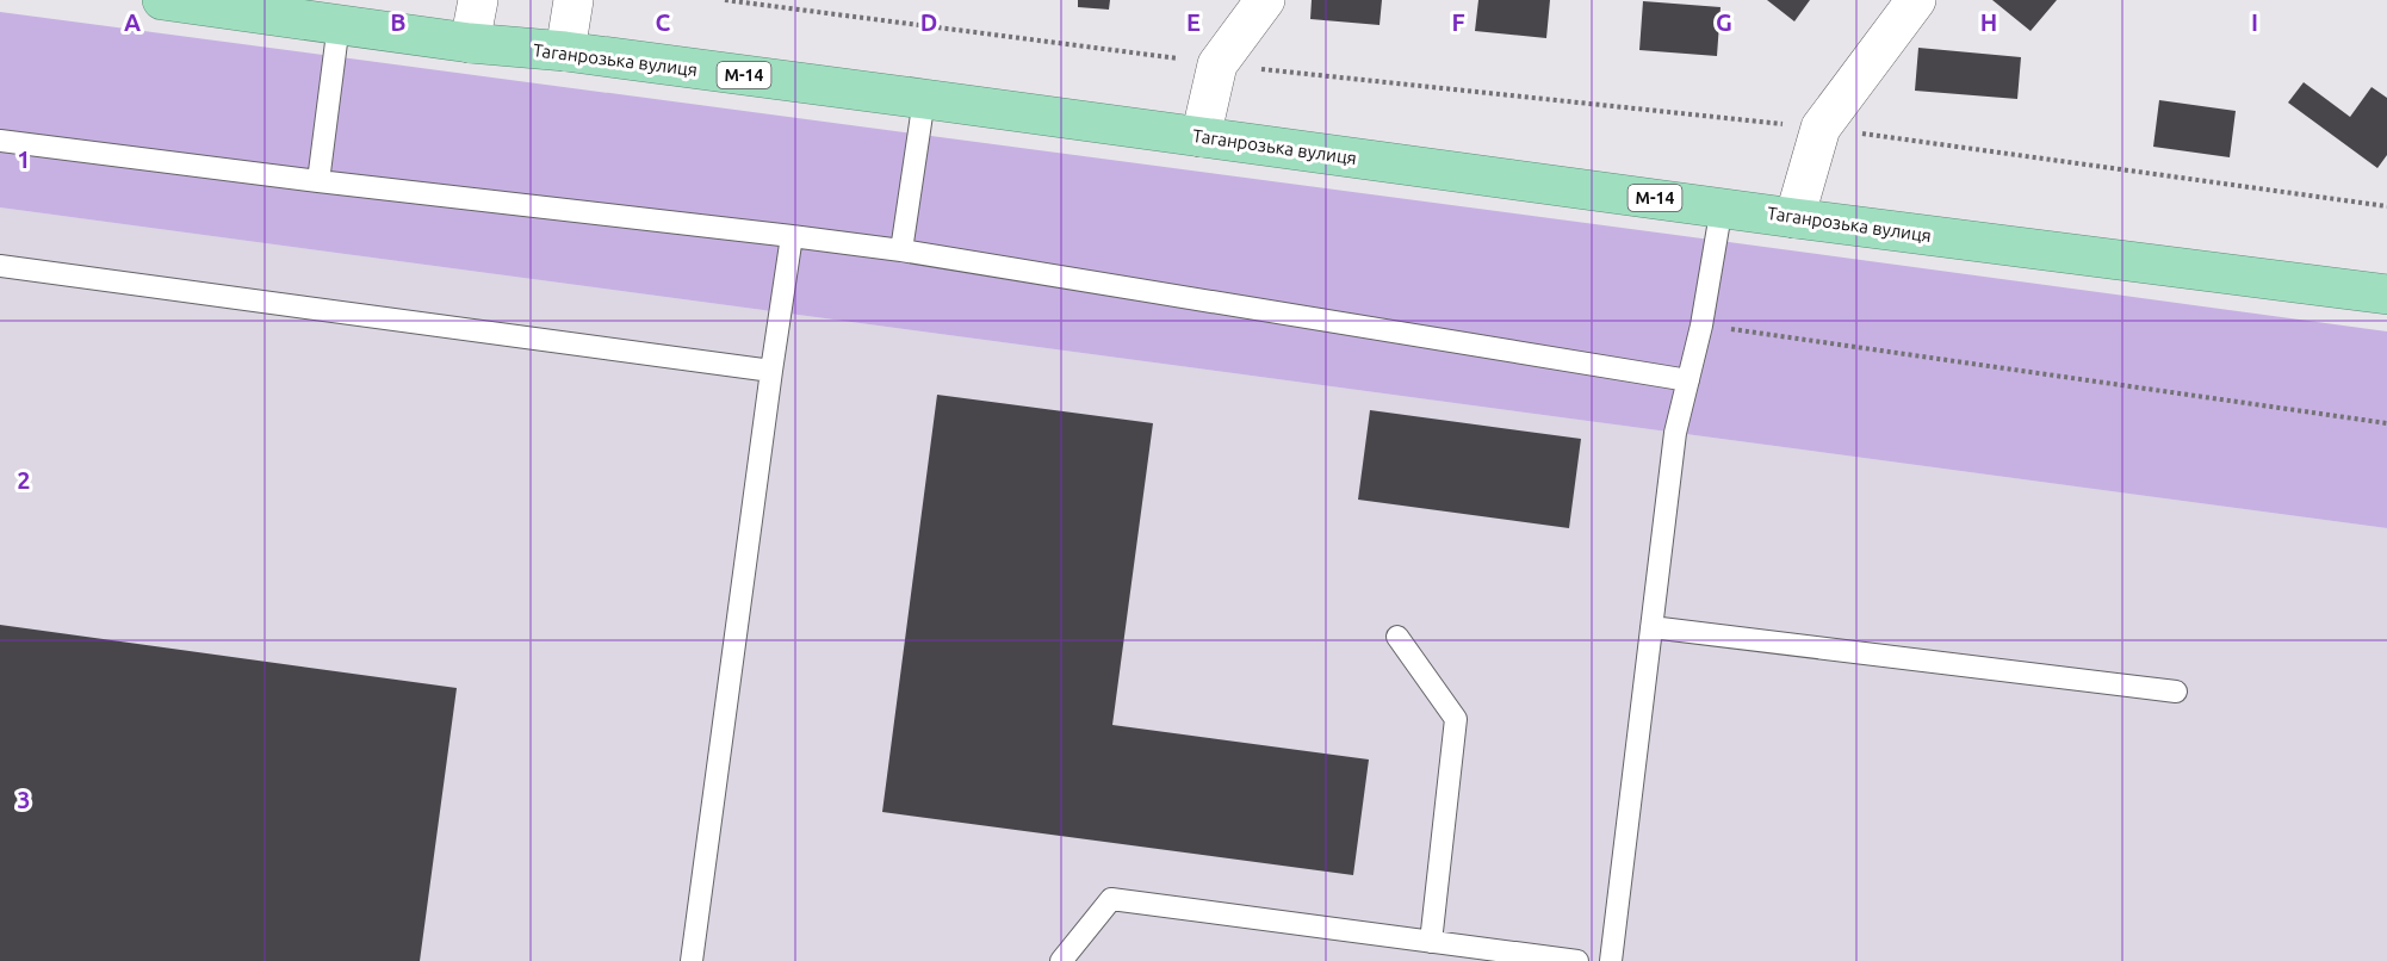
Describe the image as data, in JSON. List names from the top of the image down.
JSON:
{
  "streets": {
    "highway": ["Таганрозька вулиця", "М-14"]
  },
  "grid": {
    "columns": [
      "A",
      "B",
      "C",
      "D",
      "E",
      "F",
      "G",
      "H",
      "I"
    ],
    "rows": ["1", "2", "3"]
  }
}
